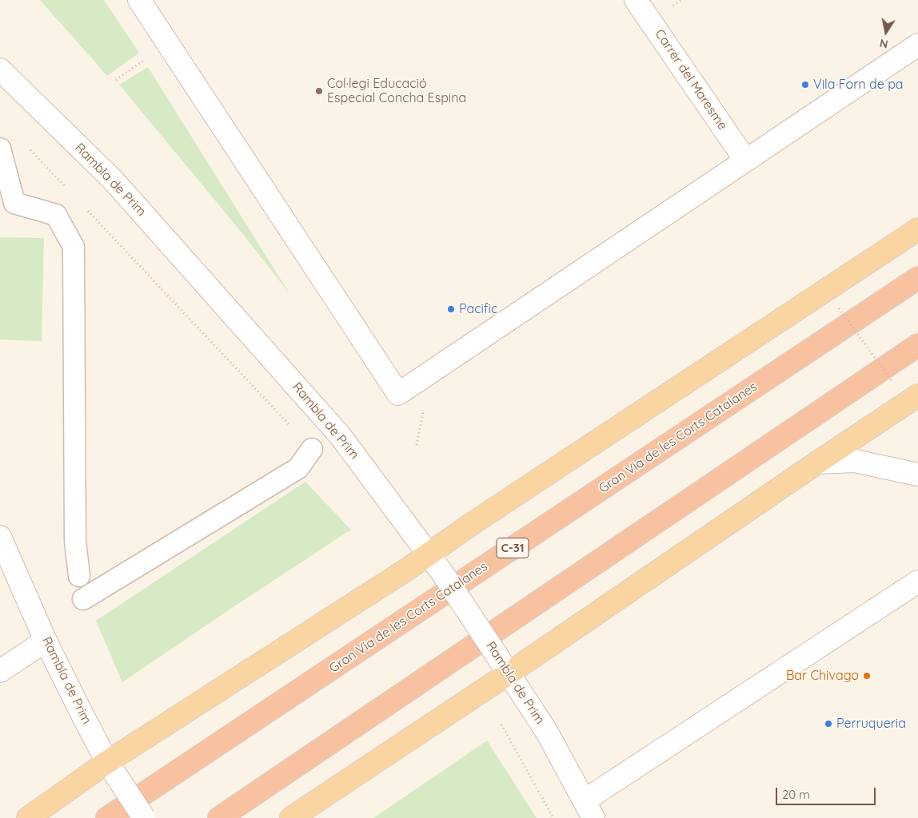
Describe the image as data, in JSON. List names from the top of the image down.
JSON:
{
  "streets": {
    "highway": ["Gran Via de les Corts Catalanes", "C-31"],
    "street": ["Carrer del Maresme", "Rambla de Prim"]
  },
  "places": [
    "Vila Forn de pa",
    "Col·legi Educació Especial Concha Espina",
    "Pacific",
    "Bar Chivago",
    "Perruqueria"
  ],
  "scale_bar": "20 m",
  "north": "bottom"
}
